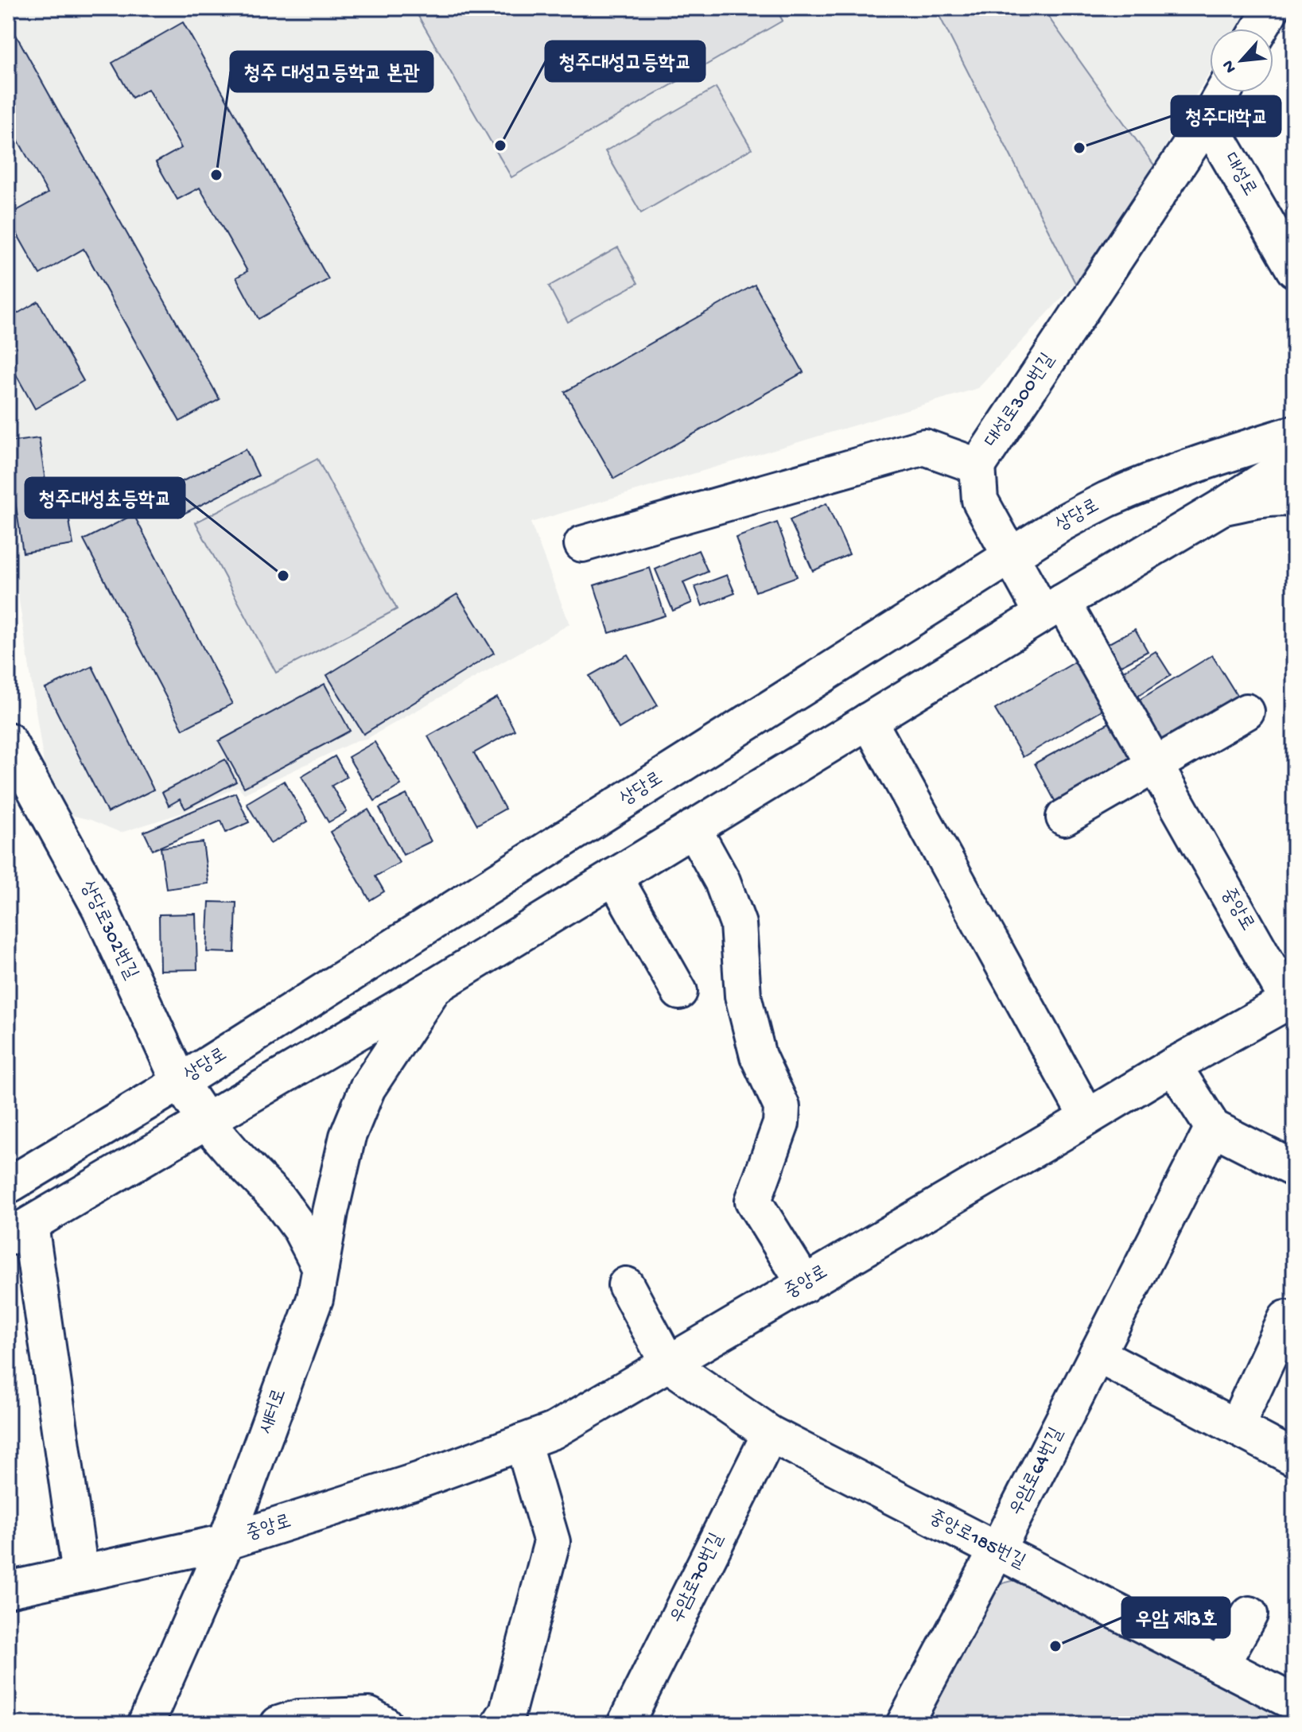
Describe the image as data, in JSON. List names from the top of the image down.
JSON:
{
  "streets": {
    "street": [
      "대성로",
      "대성로300번길",
      "상당로",
      "중앙로",
      "상당로302번길",
      "새터로",
      "우암로64번길",
      "중앙로185번길",
      "우암로70번길"
    ]
  },
  "crossings": [
    ["대성로", "대성로300번길"],
    ["상당로", "상당로302번길"],
    ["중앙로", "새터로"],
    ["중앙로", "중앙로185번길"],
    ["우암로64번길", "중앙로185번길"],
    ["중앙로185번길", "우암로70번길"]
  ],
  "places": [
    "청주대성고등학교",
    "청주대학교",
    "청주 대성고등학교 본관",
    "청주대성초등학교",
    "우암 제3호"
  ],
  "north": "bottom left"
}
